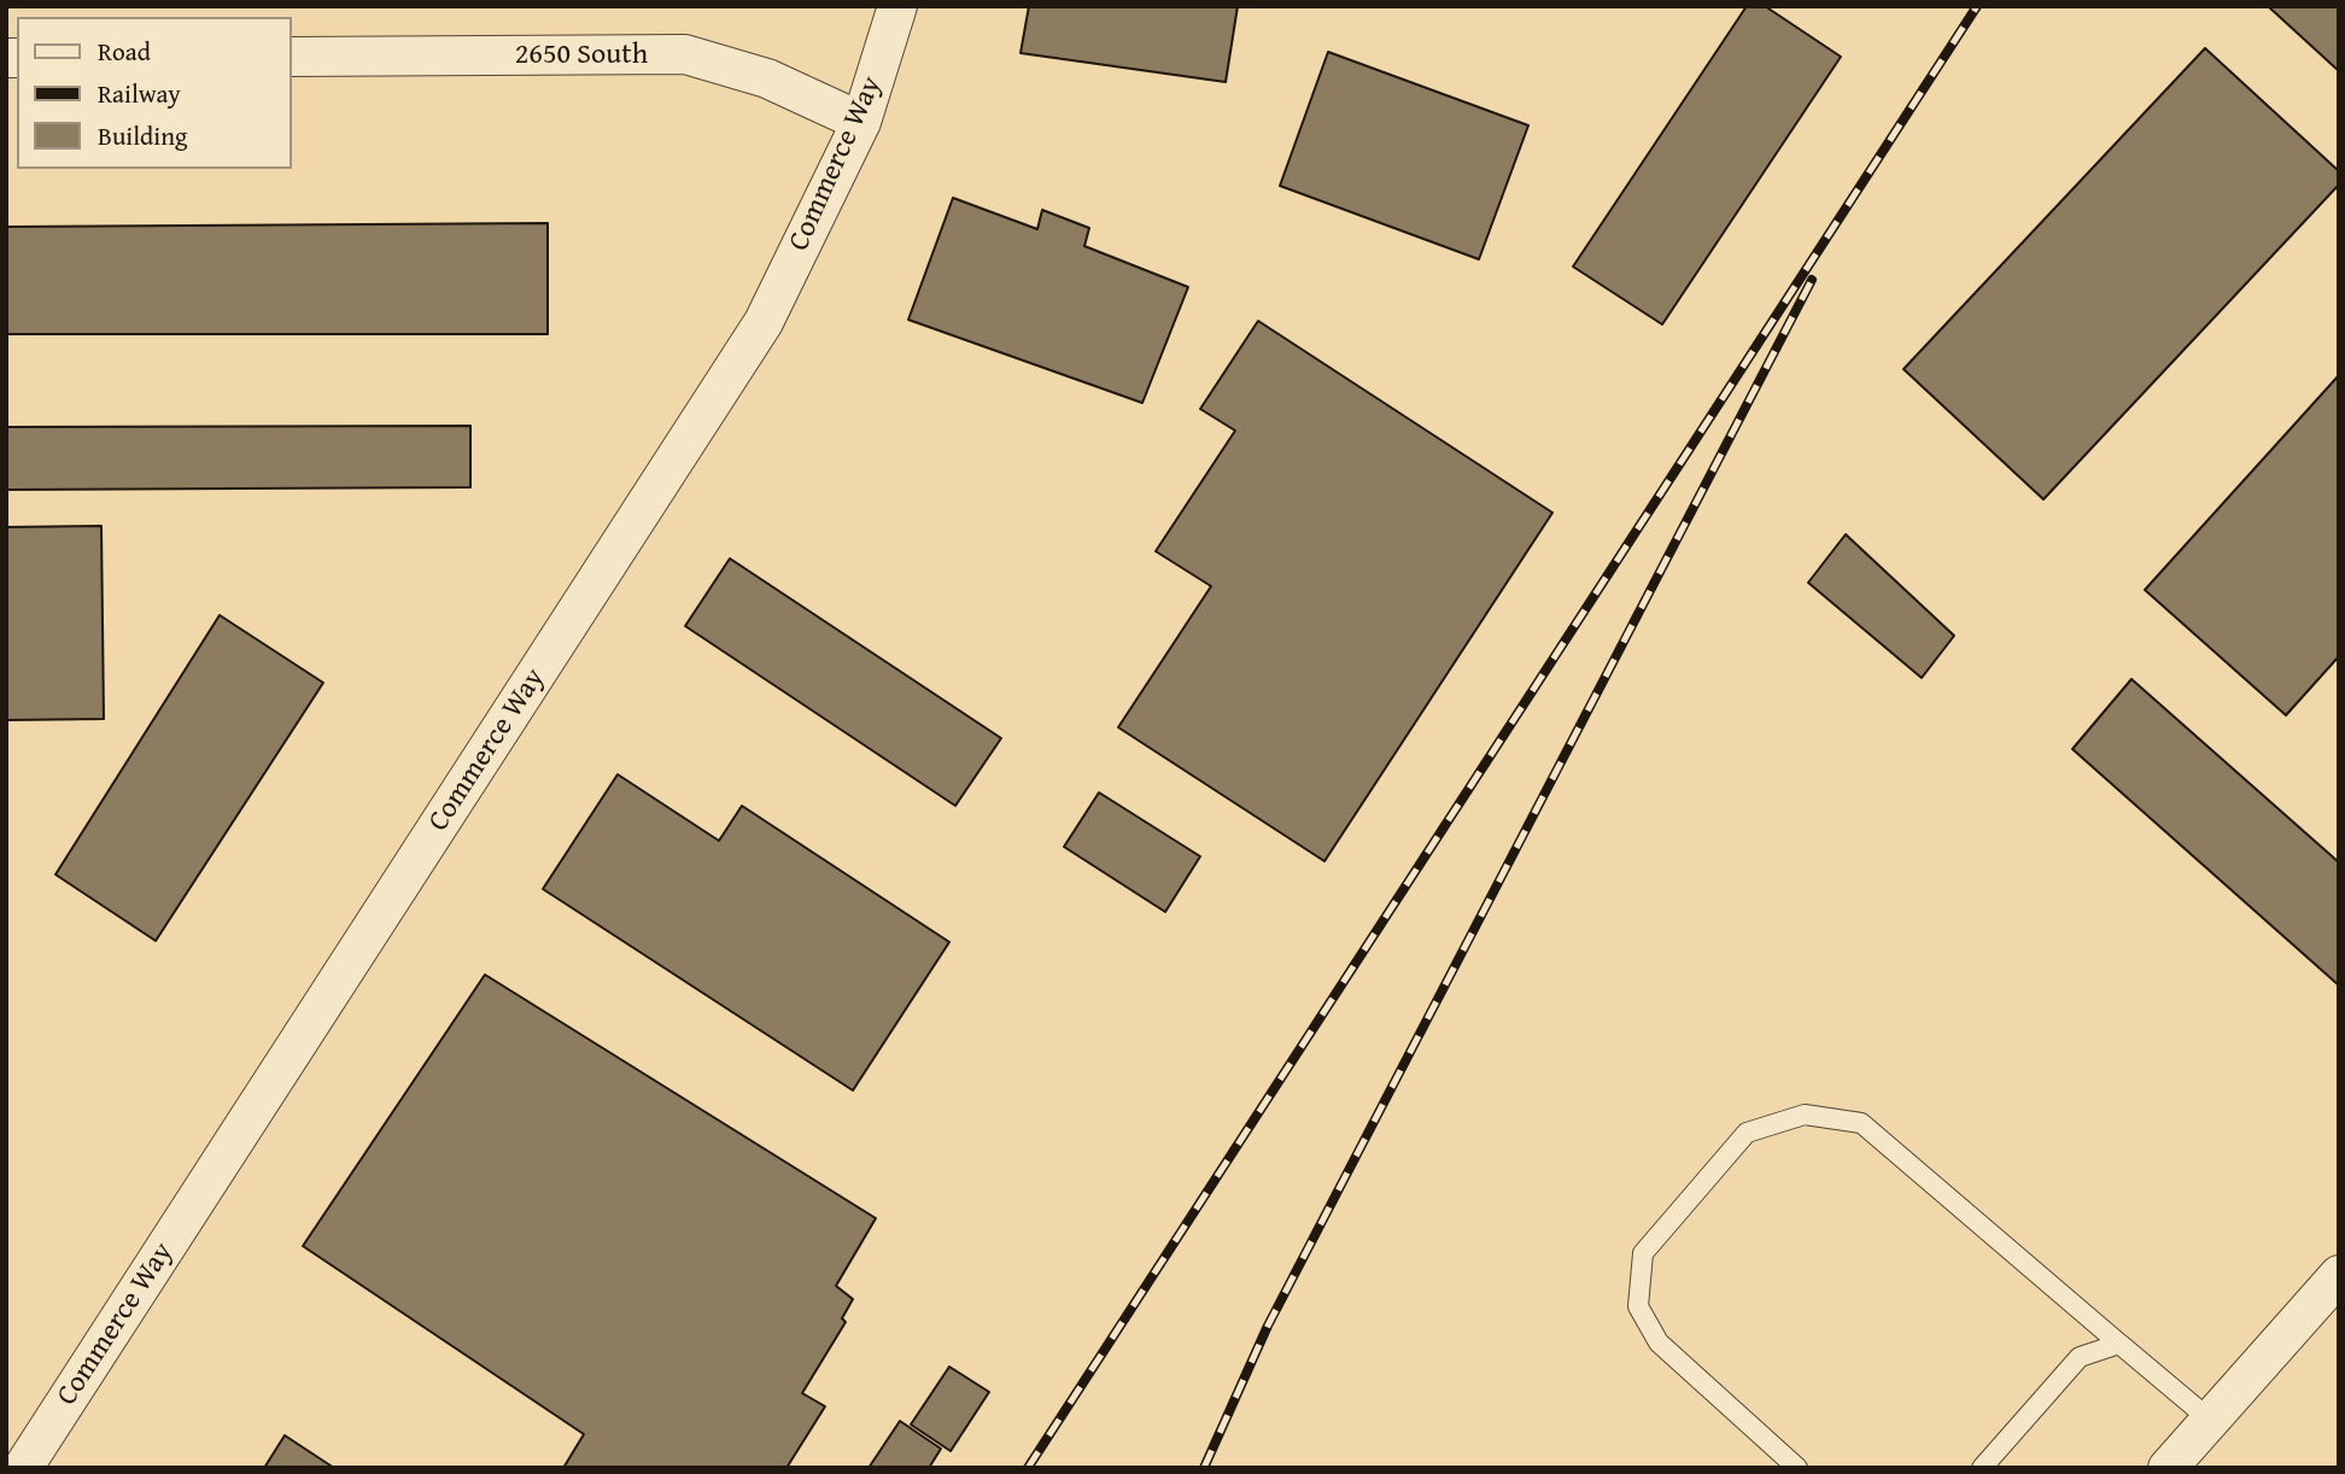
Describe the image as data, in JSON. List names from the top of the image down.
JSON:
{
  "streets": {
    "street": ["2650 South", "Commerce Way"]
  },
  "crossings": [
    ["2650 South", "Commerce Way"]
  ],
  "legend": ["Road", "Railway", "Building"]
}
